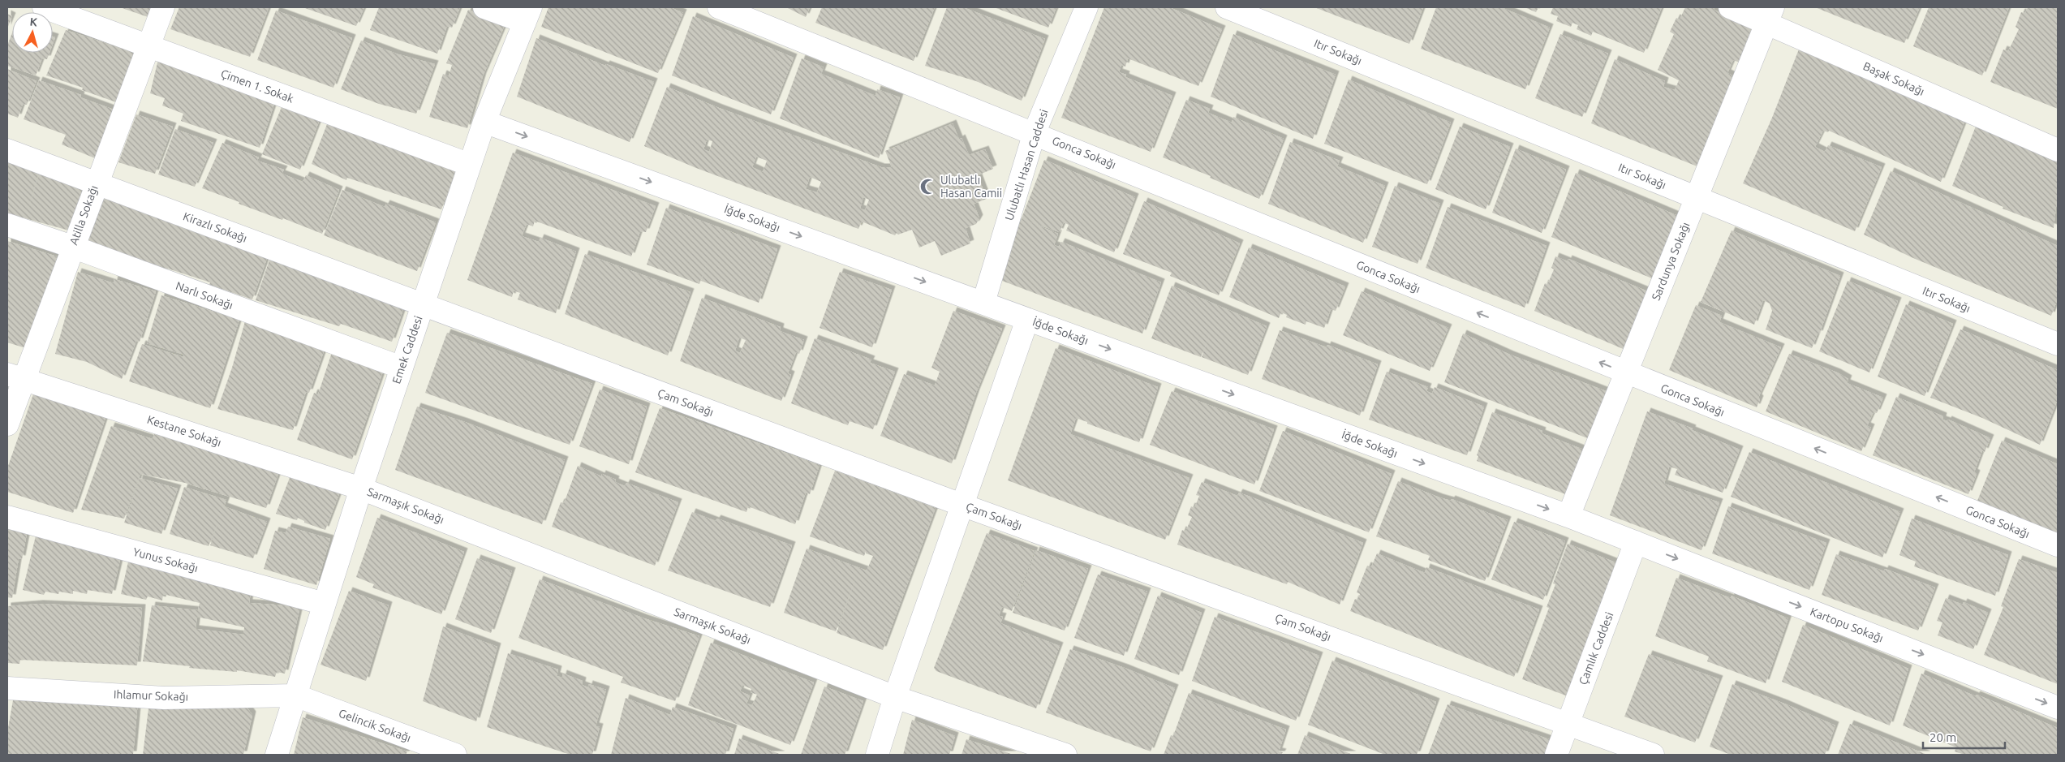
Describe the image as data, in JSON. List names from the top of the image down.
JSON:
{
  "streets": {
    "street": [
      "Itır Sokağı",
      "Başak Sokağı",
      "Çimen 1. Sokak",
      "Gonca Sokağı",
      "Ulubatlı Hasan Caddesi",
      "Atilla Sokağı",
      "İğde Sokağı",
      "Kirazlı Sokağı",
      "Sardunya Sokağı",
      "Narlı Sokağı",
      "Emek Caddesi",
      "Çam Sokağı",
      "Kestane Sokağı",
      "Sarmaşık Sokağı",
      "Yunus Sokağı",
      "Kartopu Sokağı",
      "Çamlık Caddesi",
      "Ihlamur Sokağı",
      "Gelincik Sokağı"
    ]
  },
  "crossings": [
    ["Itır Sokağı", "Sardunya Sokağı"],
    ["Başak Sokağı", "Sardunya Sokağı"],
    ["Çimen 1. Sokak", "Atilla Sokağı"],
    ["Çimen 1. Sokak", "Emek Caddesi"],
    ["Gonca Sokağı", "Ulubatlı Hasan Caddesi"],
    ["Gonca Sokağı", "Sardunya Sokağı"],
    ["Ulubatlı Hasan Caddesi", "İğde Sokağı"],
    ["Atilla Sokağı", "Kirazlı Sokağı"],
    ["Atilla Sokağı", "Narlı Sokağı"],
    ["Atilla Sokağı", "Kestane Sokağı"],
    ["İğde Sokağı", "Sardunya Sokağı"],
    ["İğde Sokağı", "Emek Caddesi"],
    ["İğde Sokağı", "Kartopu Sokağı"],
    ["İğde Sokağı", "Çamlık Caddesi"],
    ["Kirazlı Sokağı", "Emek Caddesi"],
    ["Kirazlı Sokağı", "Çam Sokağı"],
    ["Narlı Sokağı", "Emek Caddesi"],
    ["Emek Caddesi", "Çam Sokağı"],
    ["Emek Caddesi", "Kestane Sokağı"],
    ["Emek Caddesi", "Sarmaşık Sokağı"],
    ["Emek Caddesi", "Yunus Sokağı"],
    ["Emek Caddesi", "Ihlamur Sokağı"],
    ["Emek Caddesi", "Gelincik Sokağı"],
    ["Çam Sokağı", "Çamlık Caddesi"],
    ["Kestane Sokağı", "Sarmaşık Sokağı"],
    ["Kartopu Sokağı", "Çamlık Caddesi"],
    ["Ihlamur Sokağı", "Gelincik Sokağı"]
  ],
  "one_way": ["Gonca Sokağı", "İğde Sokağı", "Kartopu Sokağı"],
  "places": {
    "mosque": ["Ulubatlı Hasan Camii"]
  },
  "scale_bar": "20 m",
  "north": "top"
}
